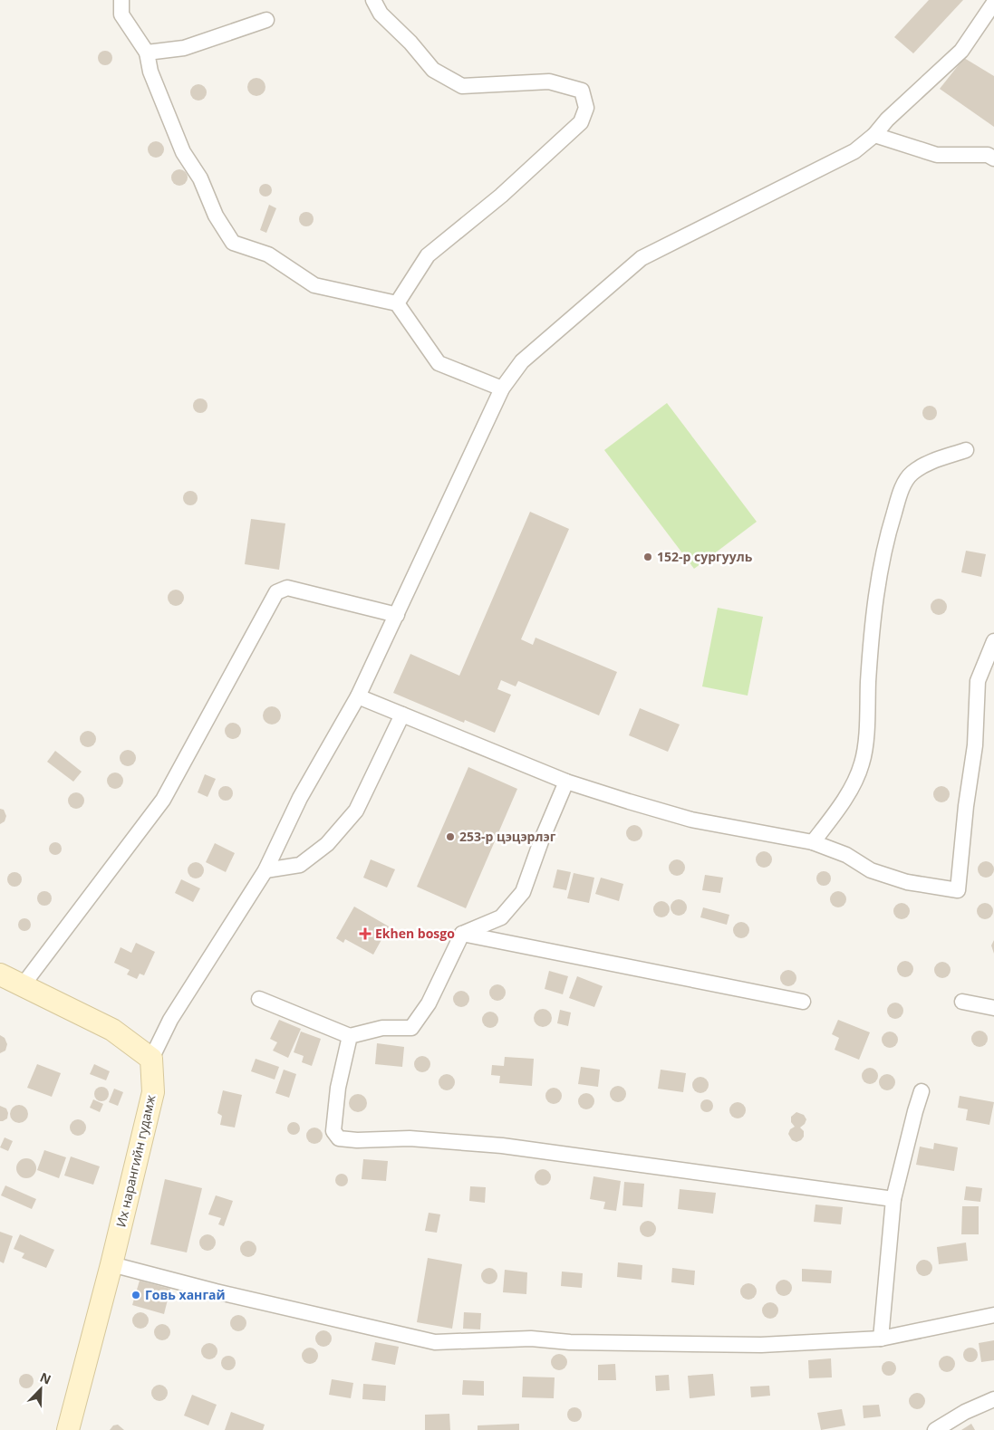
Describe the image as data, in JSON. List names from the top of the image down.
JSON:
{
  "streets": {
    "main road": ["Их нарангийн гудамж"]
  },
  "places": {
    "other": ["152-р сургууль", "253-р цэцэрлэг", "Говь хангай"],
    "health": ["Ekhen bosgo"]
  },
  "north": "top right"
}
